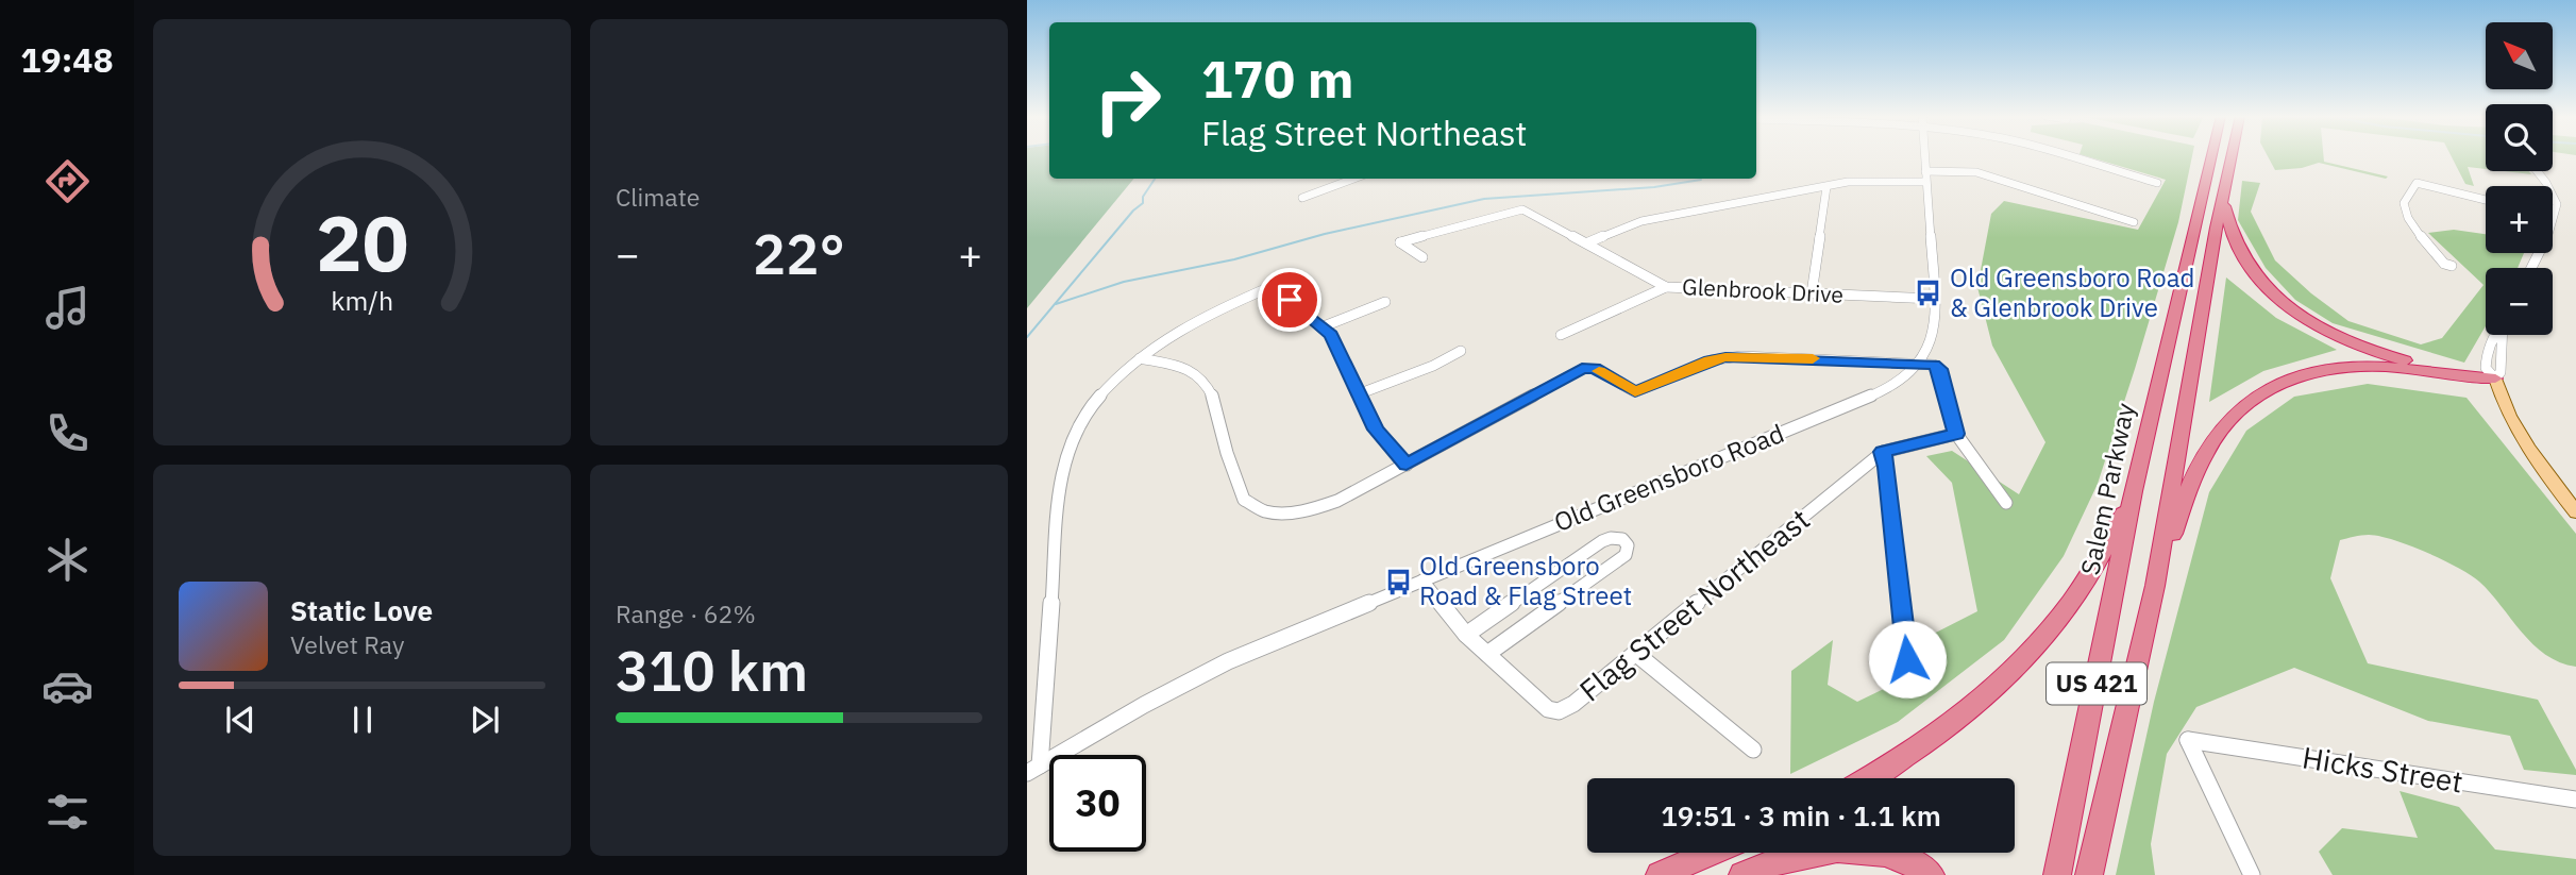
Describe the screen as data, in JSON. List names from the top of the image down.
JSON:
{
  "streets": {
    "highway": ["Salem Parkway", "US 421"],
    "street": [
      "Glenbrook Drive",
      "Old Greensboro Road",
      "Flag Street Northeast",
      "Hicks Street"
    ]
  },
  "crossings": [
    ["Glenbrook Drive", "Old Greensboro Road"],
    ["Old Greensboro Road", "Flag Street Northeast"]
  ],
  "places": {
    "bus stop": ["Old Greensboro Road & Glenbrook Drive", "Old Greensboro Road & Flag Street"]
  },
  "north": "top left",
  "page": {
    "tabs": "19:48",
    "tile": [
      "Climate",
      ["Range · 62%", "310 km"]
    ],
    "map_buttons": ["+", "−"],
    "turn": ["170 m", "Flag Street Northeast"],
    "heat": ["−", "22°", "+"],
    "song": ["Static Love", "Velvet Ray"],
    "limit": "30",
    "trip": "19:51 · 3 min · 1.1 km",
    "gauge": ["20", "km/h"]
  }
}
